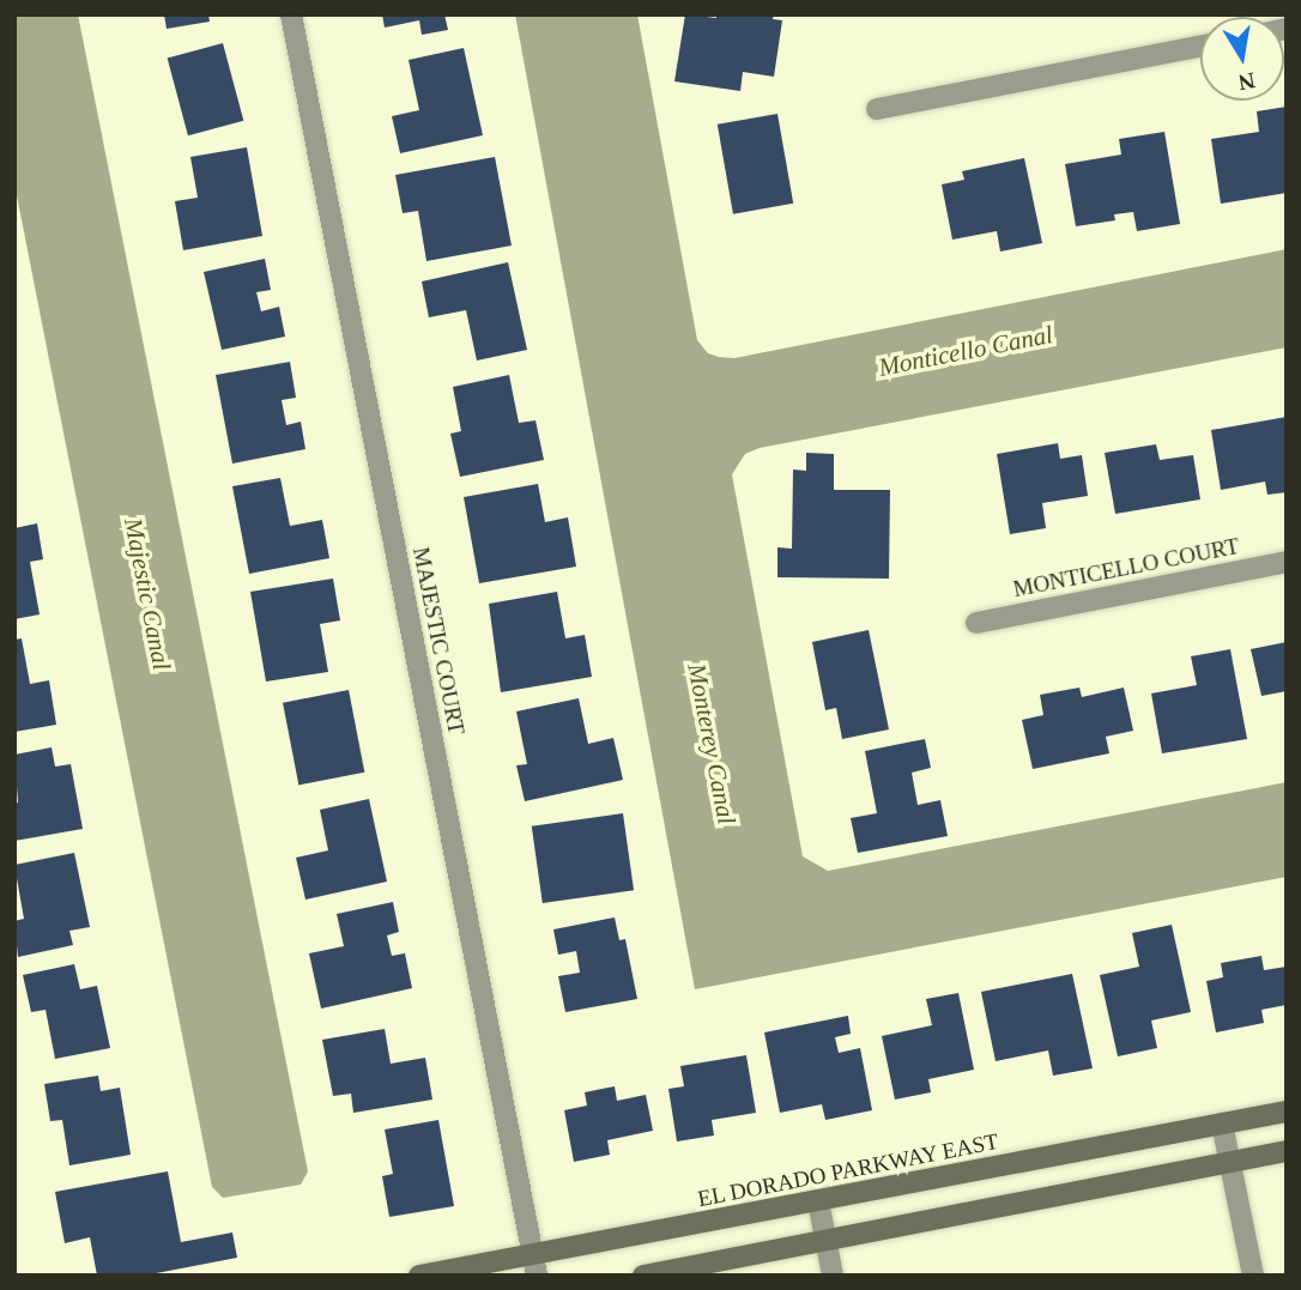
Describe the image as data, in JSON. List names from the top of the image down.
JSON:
{
  "streets": {
    "street": ["MONTICELLO COURT", "MAJESTIC COURT", "EL DORADO PARKWAY EAST"]
  },
  "crossings": [
    ["MAJESTIC COURT", "EL DORADO PARKWAY EAST"]
  ],
  "water": ["Monticello Canal", "Majestic Canal", "Monterey Canal"],
  "north": "bottom"
}
